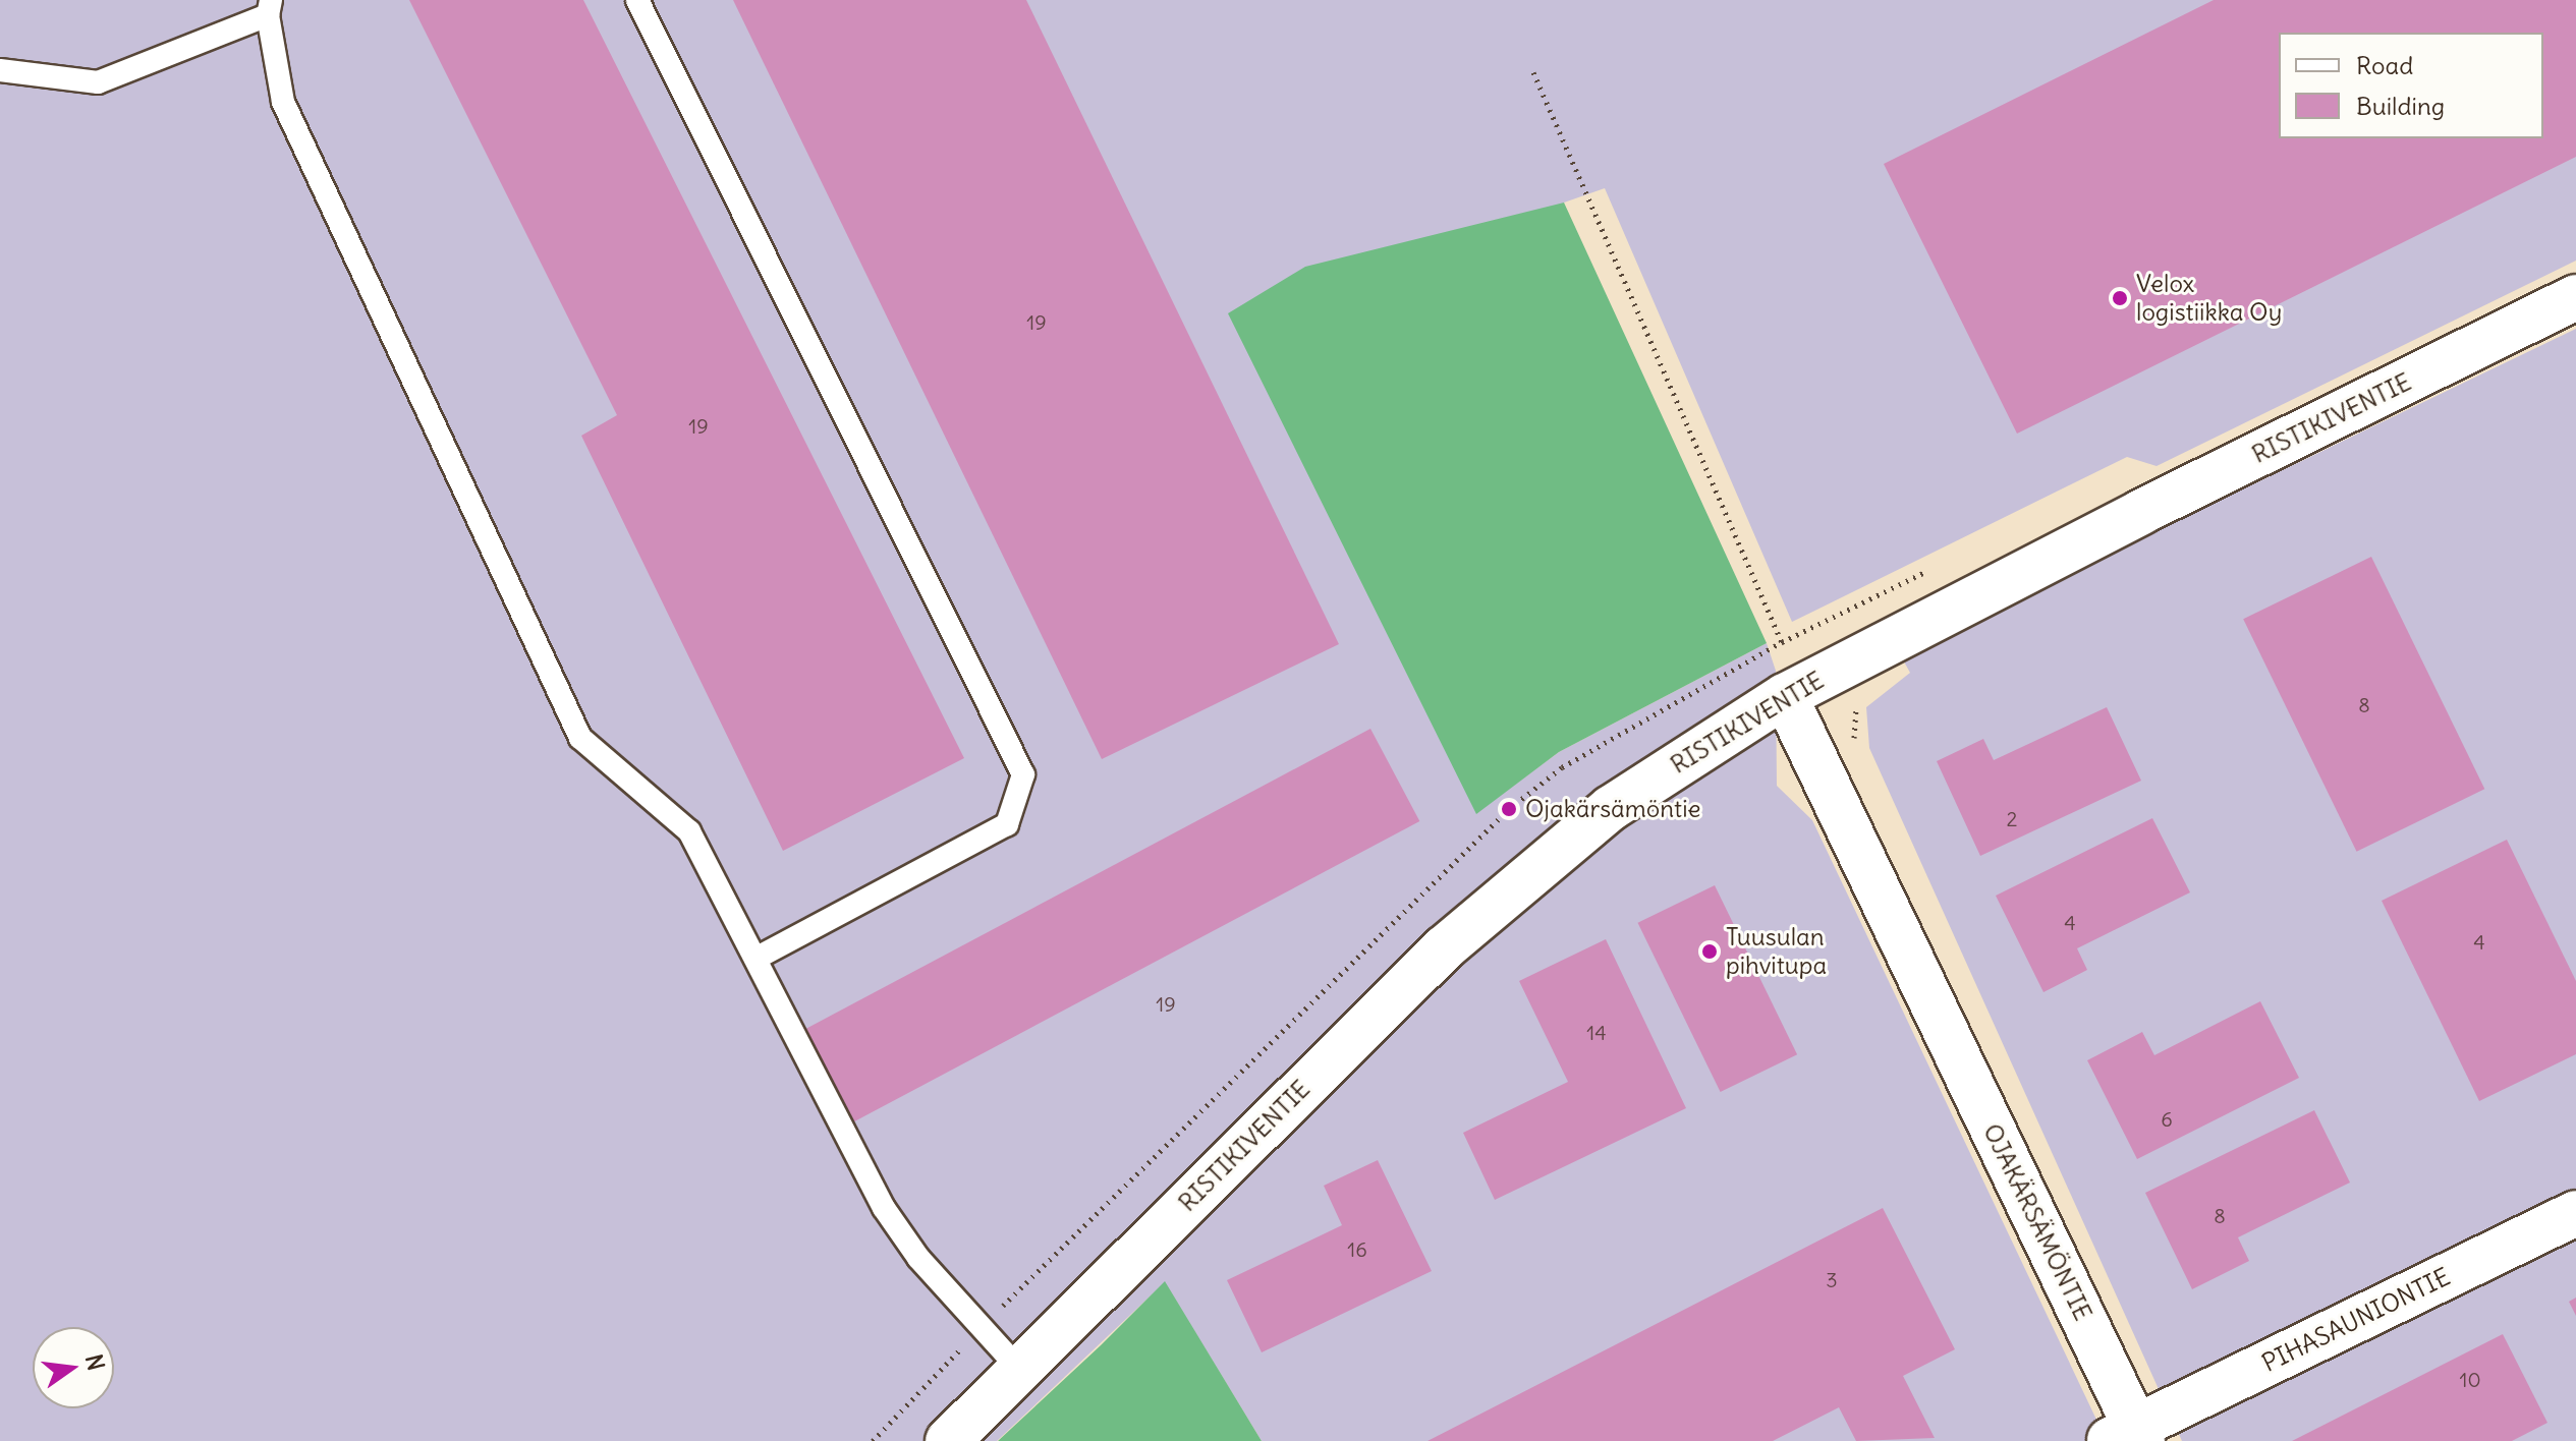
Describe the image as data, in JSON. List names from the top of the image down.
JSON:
{
  "streets": {
    "street": ["RISTIKIVENTIE", "OJAKÄRSÄMÖNTIE", "PIHASAUNIONTIE"]
  },
  "crossings": [
    ["RISTIKIVENTIE", "OJAKÄRSÄMÖNTIE"],
    ["OJAKÄRSÄMÖNTIE", "PIHASAUNIONTIE"]
  ],
  "places": ["Velox logistiikka Oy", "Ojakärsämöntie", "Tuusulan pihvitupa"],
  "house_numbers": [
    "19",
    "19",
    "8",
    "2",
    "4",
    "4",
    "19",
    "14",
    "6",
    "8",
    "16",
    "3",
    "10"
  ],
  "legend": ["Road", "Building"],
  "north": "right"
}
